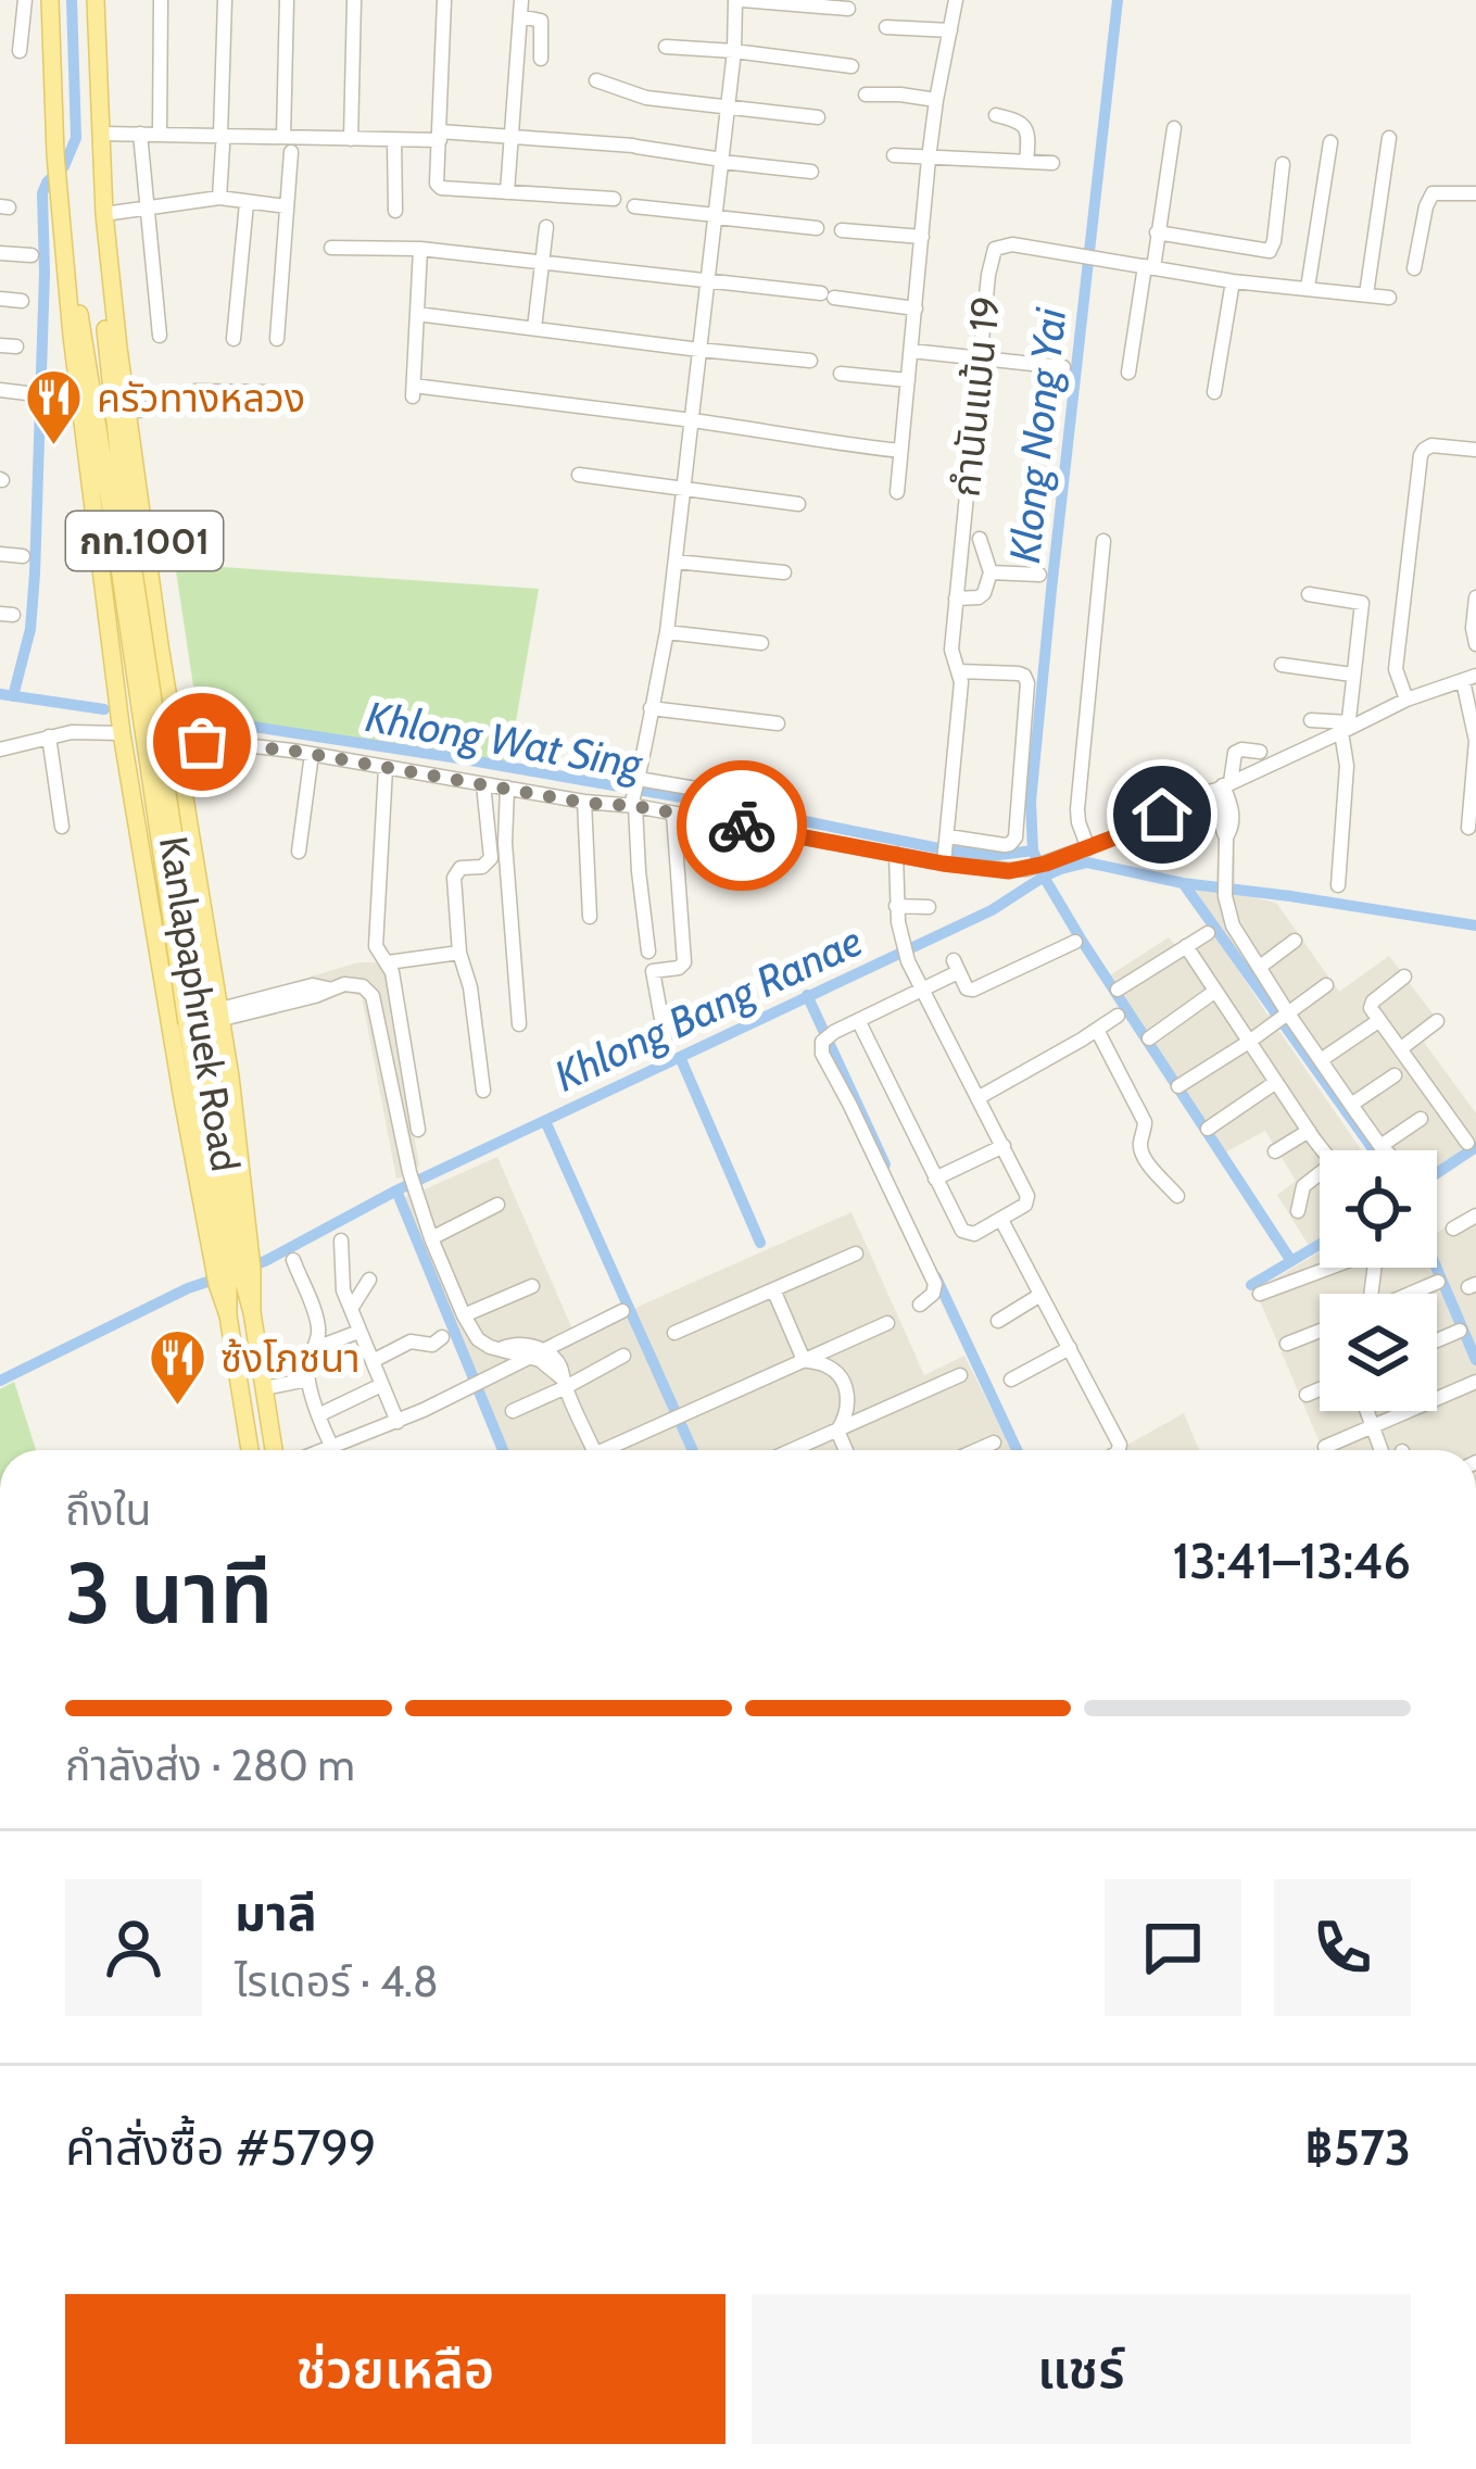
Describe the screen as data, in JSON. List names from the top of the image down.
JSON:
{
  "streets": {
    "main road": ["กท.1001", "Kanlapaphruek Road"],
    "street": ["กำนันแม้น 19"]
  },
  "water": ["Klong Nong Yai", "Khlong Wat Sing", "Khlong Bang Ranae"],
  "places": {
    "restaurant": ["ครัวทางหลวง", "ซ้งโภชนา"]
  },
  "page": {
    "heading": ["3 นาที", "ถึงใน", "13:41–13:46"],
    "panel": [
      "มาลี",
      "ไรเดอร์ · 4.8",
      "คำสั่งซื้อ #5799",
      "฿573"
    ],
    "bar": "กำลังส่ง · 280 m",
    "buttons": ["ช่วยเหลือ", "แชร์"]
  }
}
